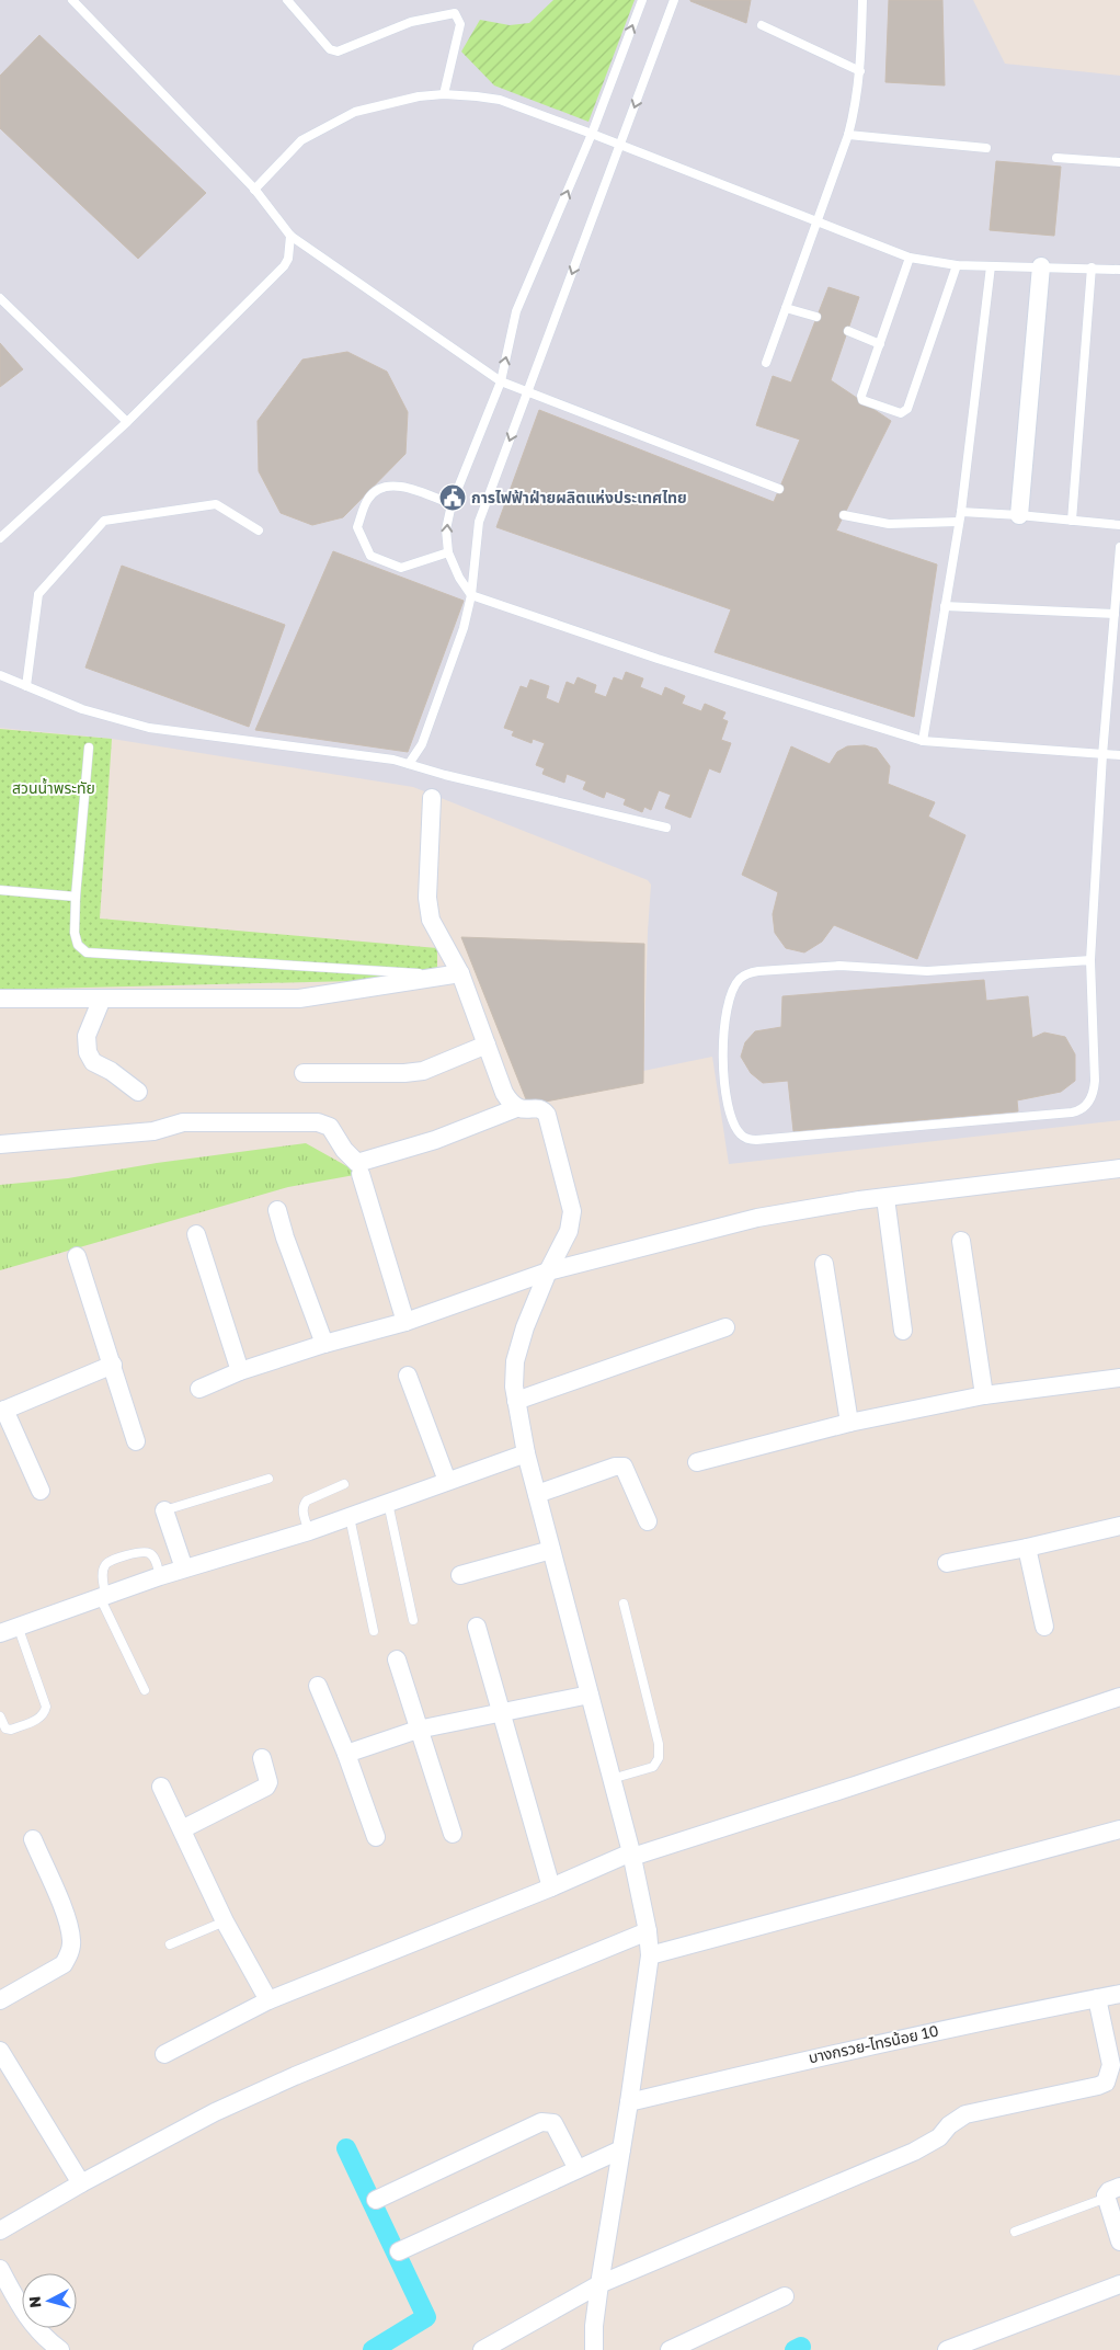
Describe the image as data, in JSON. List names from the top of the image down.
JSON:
{
  "streets": {
    "street": ["บางกรวย-ไทรน้อย 10"]
  },
  "parks": ["สวนน้ำพระทัย"],
  "places": {
    "public building": ["การไฟฟ้าฝ่ายผลิตแห่งประเทศไทย"]
  },
  "north": "left"
}
